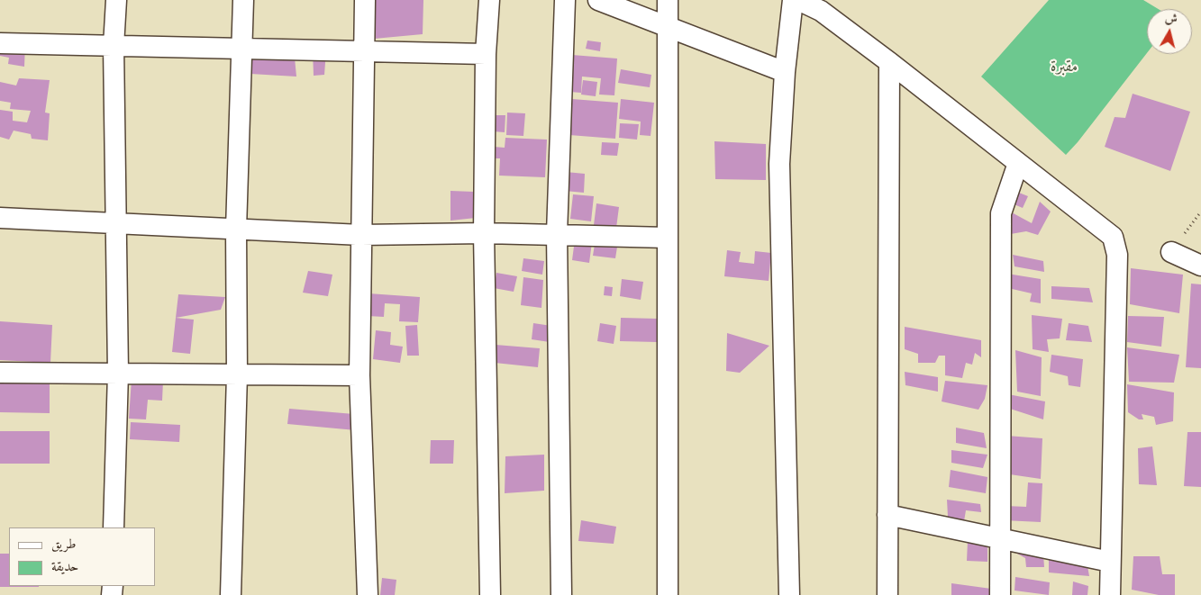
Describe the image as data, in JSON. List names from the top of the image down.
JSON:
{
  "parks": ["مقبرة"],
  "legend": ["طريق", "حديقة"],
  "north": "top"
}
